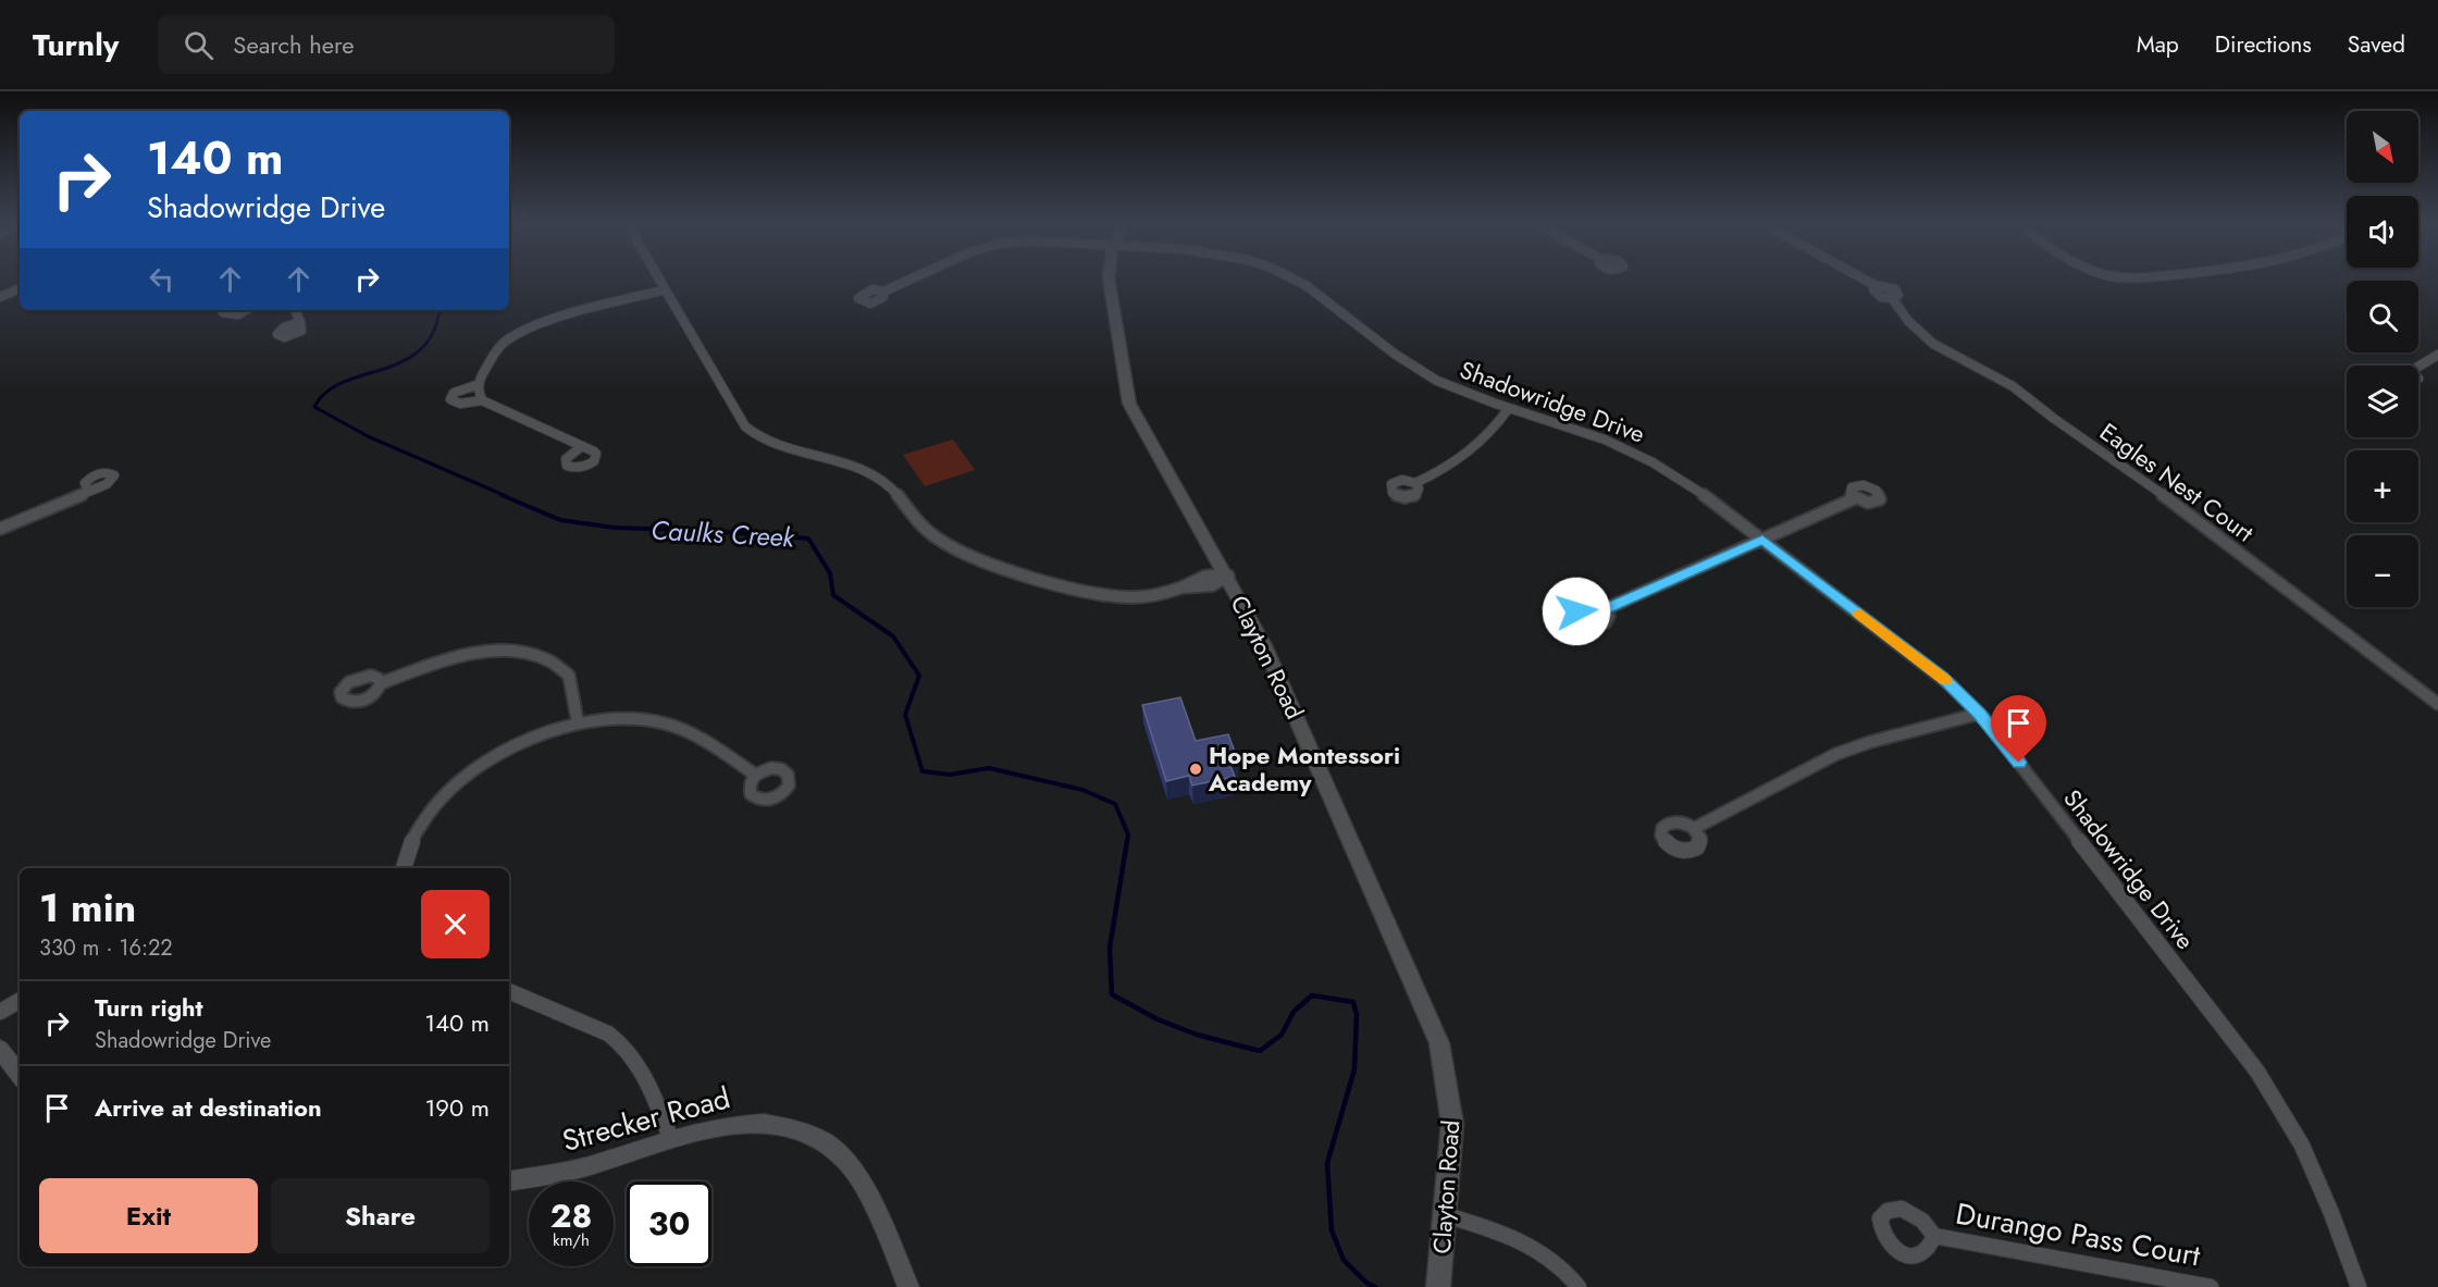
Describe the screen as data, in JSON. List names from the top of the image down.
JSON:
{
  "streets": {
    "main road": ["Clayton Road"],
    "street": [
      "Shadowridge Drive",
      "Eagles Nest Court",
      "Strecker Road",
      "Durango Pass Court"
    ]
  },
  "water": ["Caulks Creek"],
  "places": ["Hope Montessori Academy"],
  "north": "bottom right",
  "page": {
    "header": "Turnly",
    "search": "Search here",
    "nav": ["Map", "Directions", "Saved"],
    "map_buttons": ["+", "−"],
    "turn": ["140 m", "Shadowridge Drive"],
    "heading": ["1 min", "330 m · 16:22"],
    "list": [
      {
        "name": "Turn right",
        "note": "Shadowridge Drive",
        "value": "140 m"
      },
      {
        "name": "Arrive at destination",
        "value": "190 m"
      }
    ],
    "buttons": ["Exit", "Share"],
    "speed": "28 km/h",
    "limit": "30"
  }
}
